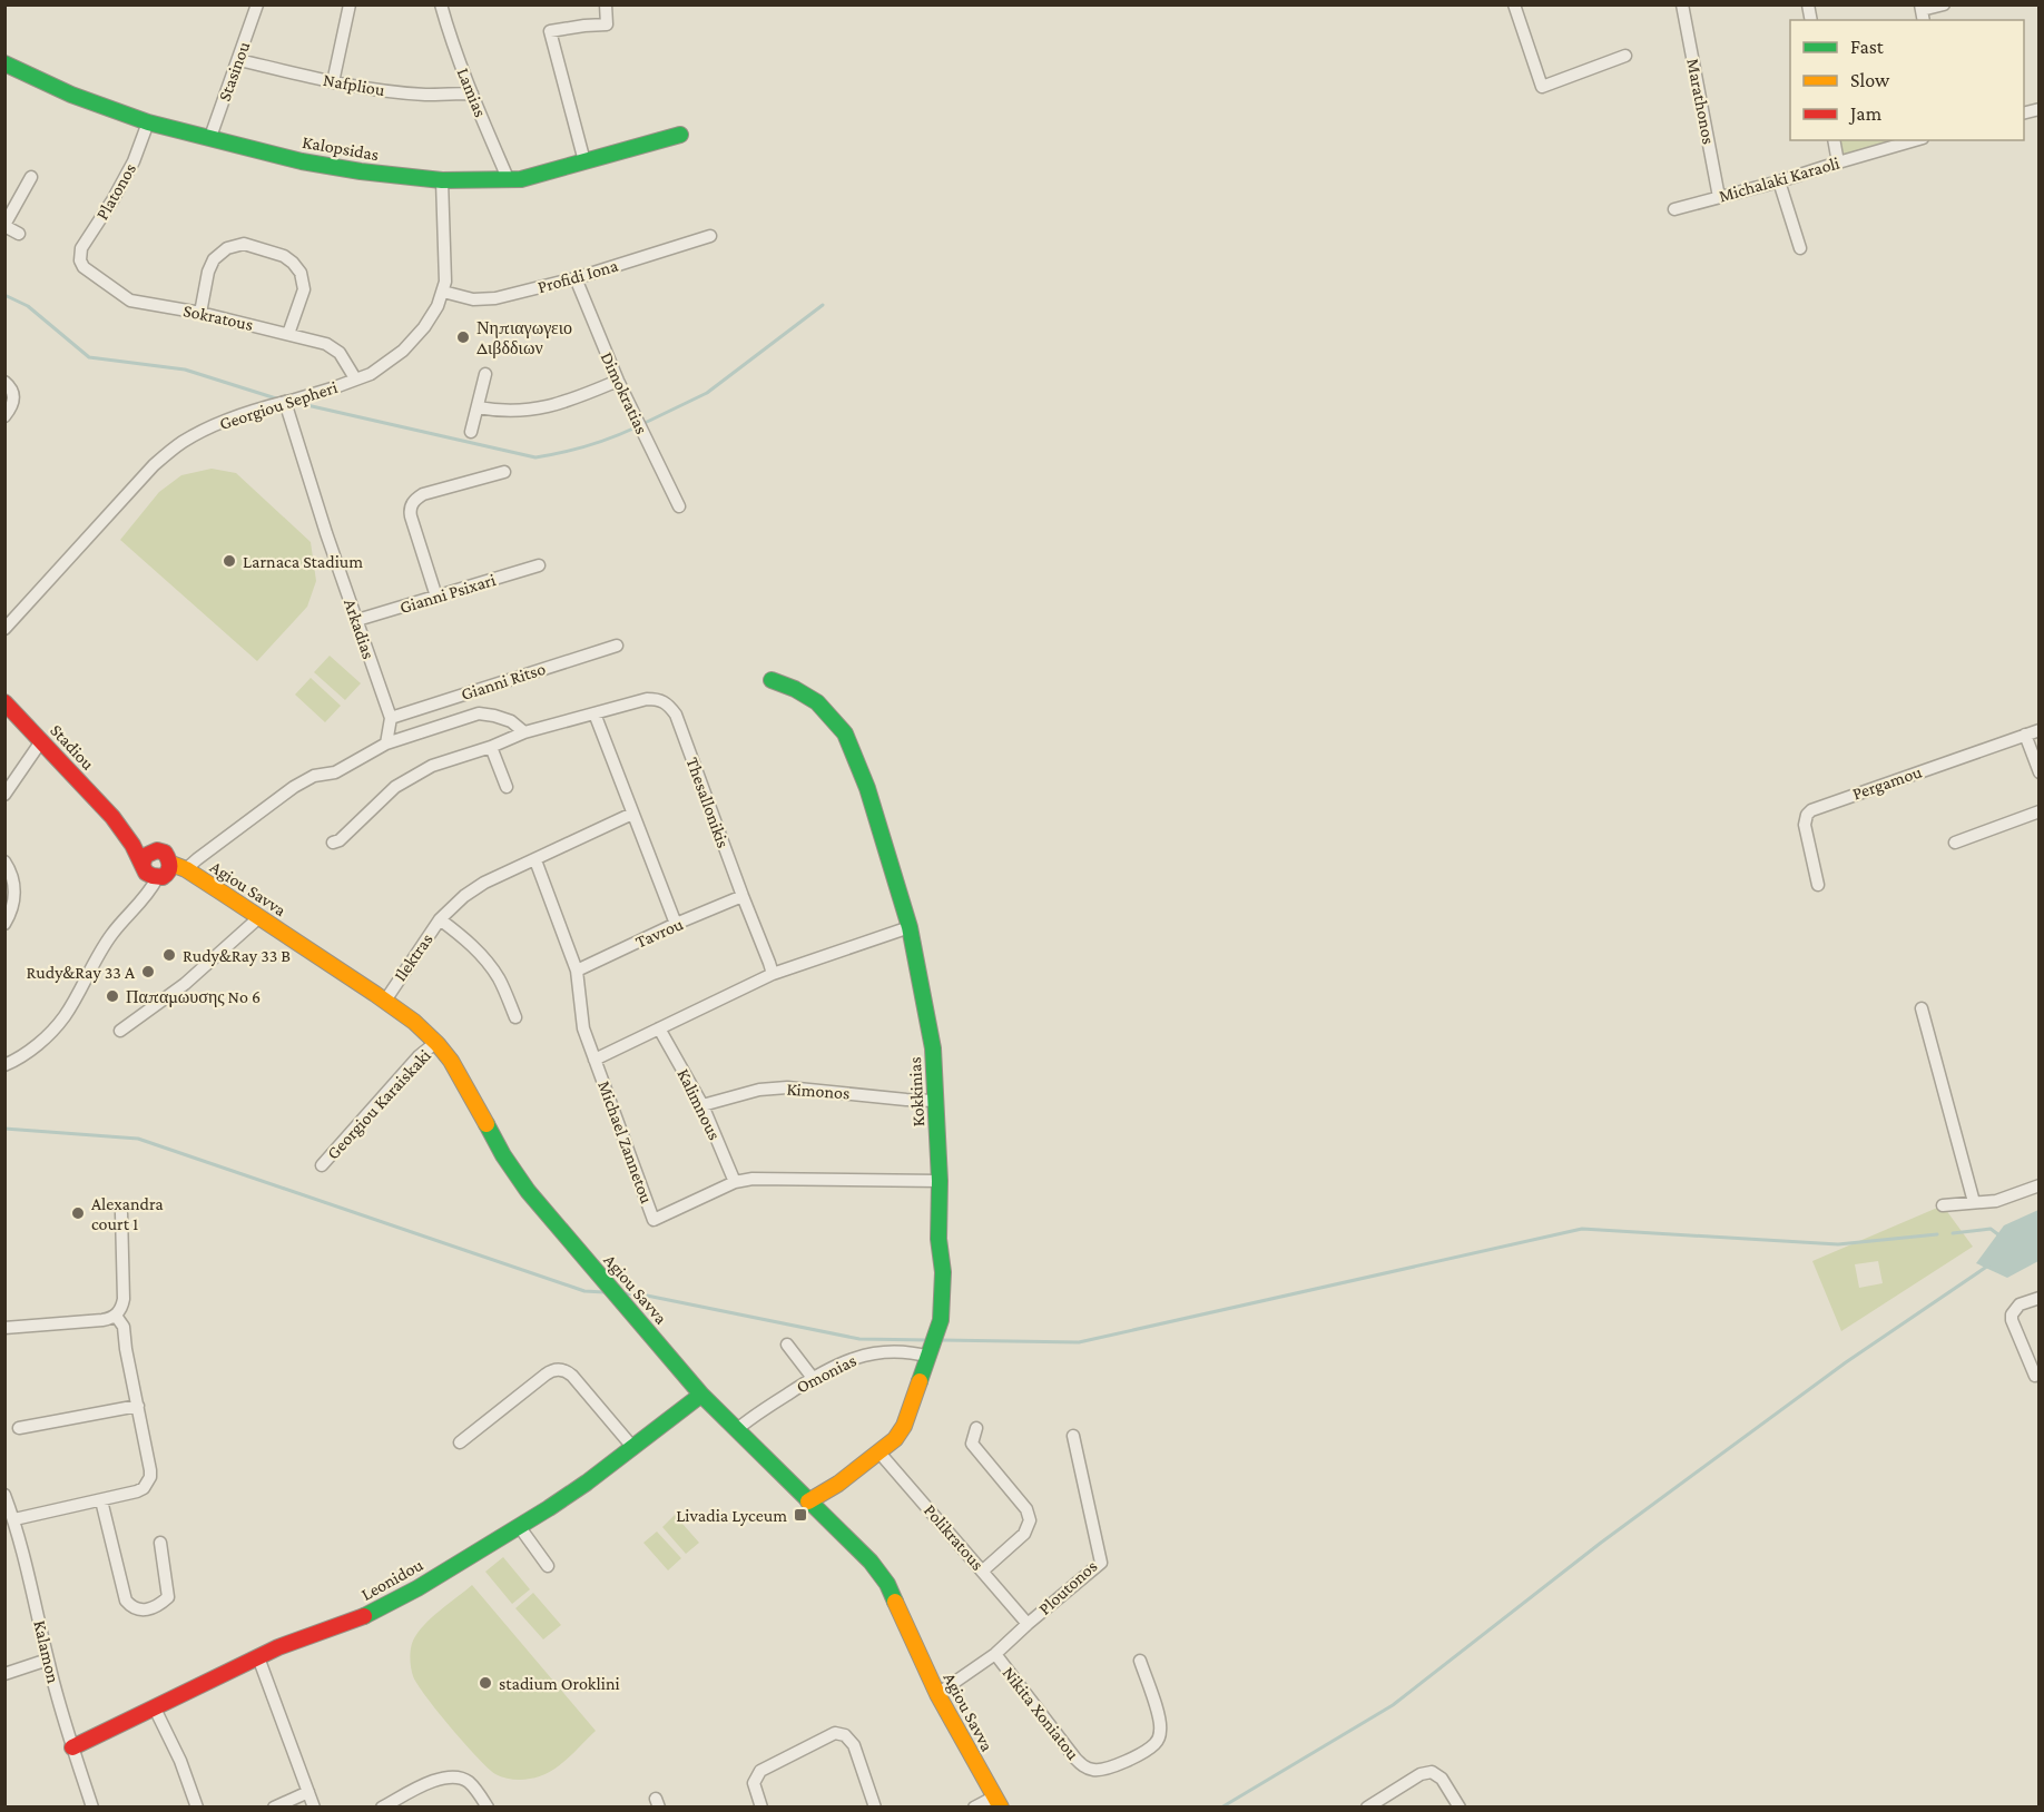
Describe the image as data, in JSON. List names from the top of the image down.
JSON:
{
  "streets": {
    "street": [
      "Stasinou",
      "Nafpliou",
      "Lamias",
      "Marathonos",
      "Kalopsidas",
      "Michalaki Karaoli",
      "Platonos",
      "Profidi Iona",
      "Sokratous",
      "Dimokratias",
      "Georgiou Sepheri",
      "Gianni Psixari",
      "Arkadias",
      "Gianni Ritso",
      "Stadiou",
      "Pergamou",
      "Thesallonikis",
      "Agiou Savva",
      "Tavrou",
      "Ilektras",
      "Kimonos",
      "Kokkinias",
      "Georgiou Karaiskaki",
      "Kalimnous",
      "Michael Zannetou",
      "Omonias",
      "Polikratous",
      "Leonidou",
      "Ploutonos",
      "Kalamon",
      "Nikita Xoniatou"
    ]
  },
  "crossings": [
    ["Stasinou", "Nafpliou"],
    ["Stasinou", "Kalopsidas"],
    ["Nafpliou", "Lamias"],
    ["Lamias", "Kalopsidas"],
    ["Marathonos", "Michalaki Karaoli"],
    ["Kalopsidas", "Platonos"],
    ["Kalopsidas", "Georgiou Sepheri"],
    ["Platonos", "Sokratous"],
    ["Profidi Iona", "Dimokratias"],
    ["Profidi Iona", "Georgiou Sepheri"],
    ["Sokratous", "Georgiou Sepheri"],
    ["Georgiou Sepheri", "Arkadias"],
    ["Gianni Psixari", "Arkadias"],
    ["Arkadias", "Gianni Ritso"],
    ["Stadiou", "Agiou Savva"],
    ["Thesallonikis", "Tavrou"],
    ["Agiou Savva", "Ilektras"],
    ["Agiou Savva", "Kokkinias"],
    ["Agiou Savva", "Georgiou Karaiskaki"],
    ["Agiou Savva", "Omonias"],
    ["Agiou Savva", "Leonidou"],
    ["Agiou Savva", "Ploutonos"],
    ["Tavrou", "Michael Zannetou"],
    ["Kimonos", "Kokkinias"],
    ["Kimonos", "Kalimnous"],
    ["Kokkinias", "Michael Zannetou"],
    ["Kokkinias", "Omonias"],
    ["Kokkinias", "Polikratous"],
    ["Kalimnous", "Michael Zannetou"],
    ["Polikratous", "Ploutonos"],
    ["Leonidou", "Kalamon"],
    ["Ploutonos", "Nikita Xoniatou"]
  ],
  "places": {
    "other": [
      "Νηπιαγωγειο Διβδδιων",
      "Larnaca Stadium",
      "Rudy&Ray 33 B",
      "Rudy&Ray 33 A",
      "Παπαμωυσης No 6",
      "Alexandra court 1",
      "stadium Oroklini"
    ],
    "transit": ["Livadia Lyceum"]
  },
  "legend": ["Fast", "Slow", "Jam"]
}
